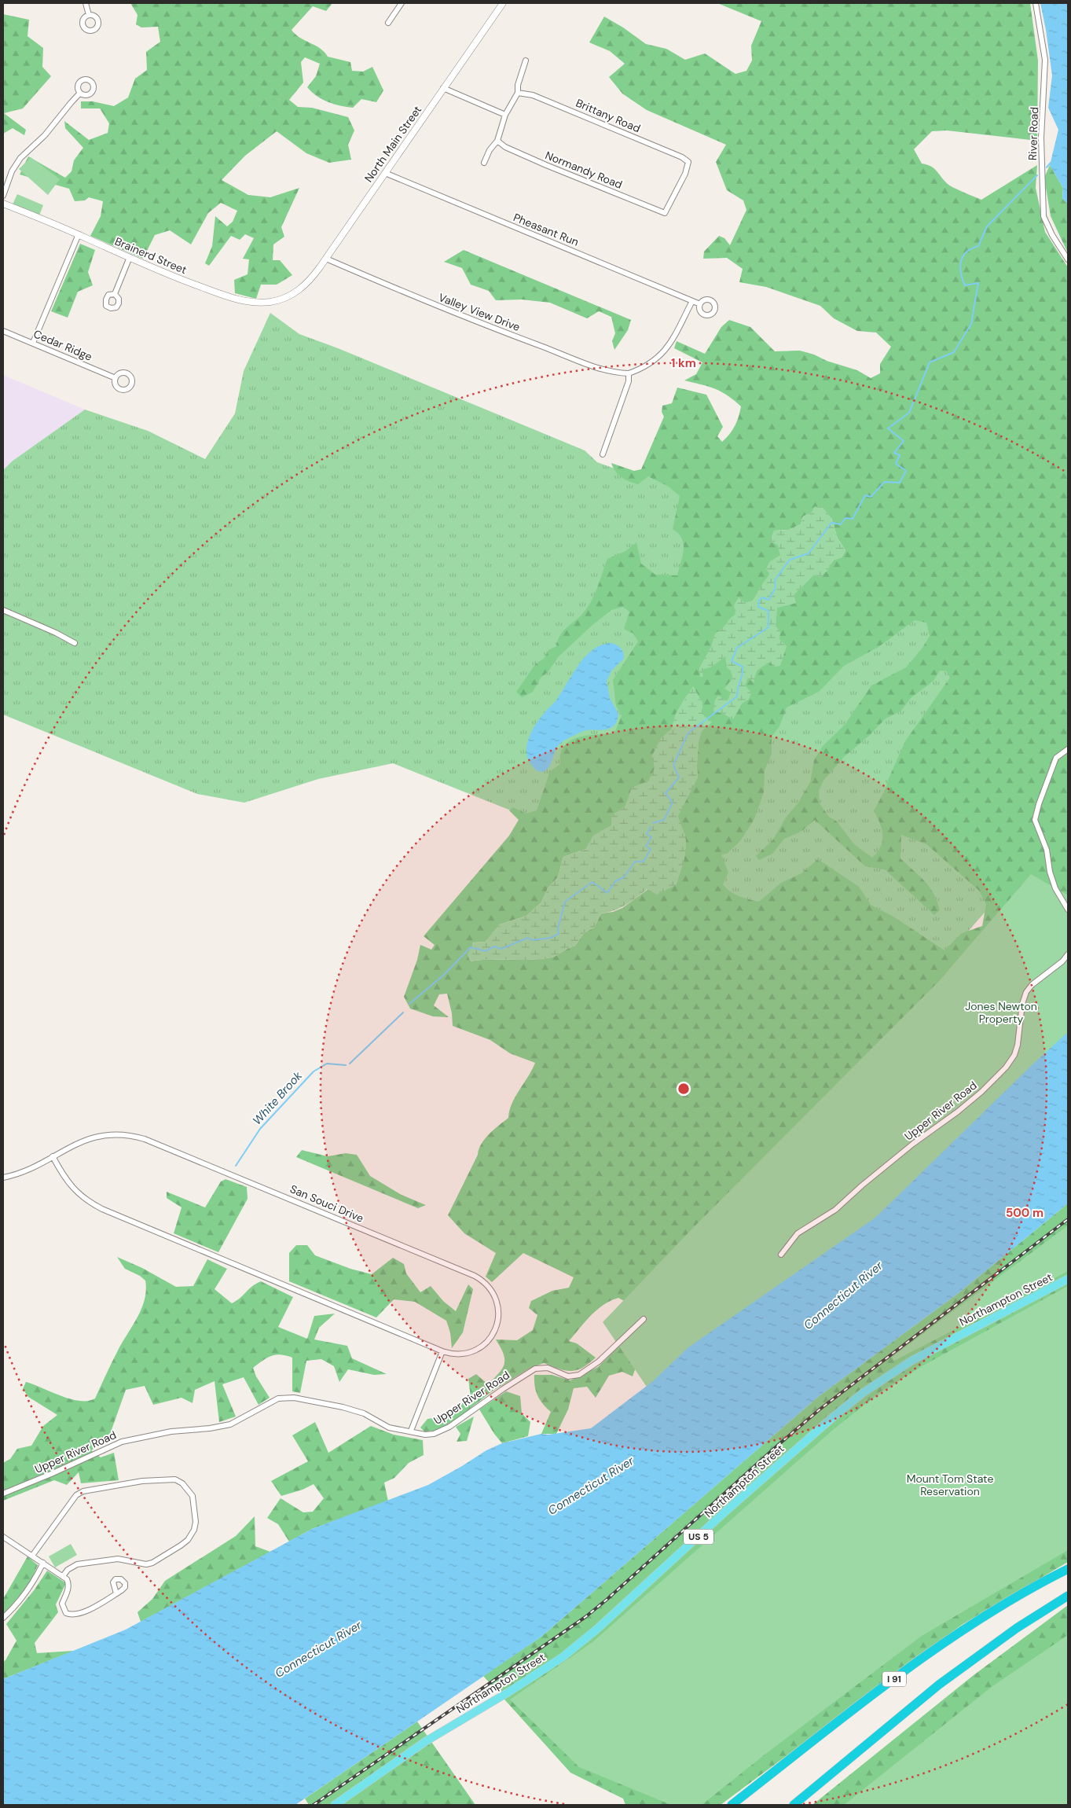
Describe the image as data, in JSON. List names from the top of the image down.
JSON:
{
  "streets": {
    "highway": ["I 91"],
    "main road": ["Northampton Street", "US 5"],
    "street": [
      "Brittany Road",
      "River Road",
      "North Main Street",
      "Normandy Road",
      "Pheasant Run",
      "Brainerd Street",
      "Valley View Drive",
      "Cedar Ridge",
      "Upper River Road",
      "San Souci Drive"
    ]
  },
  "crossings": [
    ["Brittany Road", "Normandy Road"],
    ["North Main Street", "Pheasant Run"],
    ["North Main Street", "Brainerd Street"],
    ["North Main Street", "Valley View Drive"]
  ],
  "water": ["White Brook", "Connecticut River"],
  "parks": ["Jones Newton Property", "Mount Tom State Reservation"],
  "rings": ["1 km", "500 m"]
}
